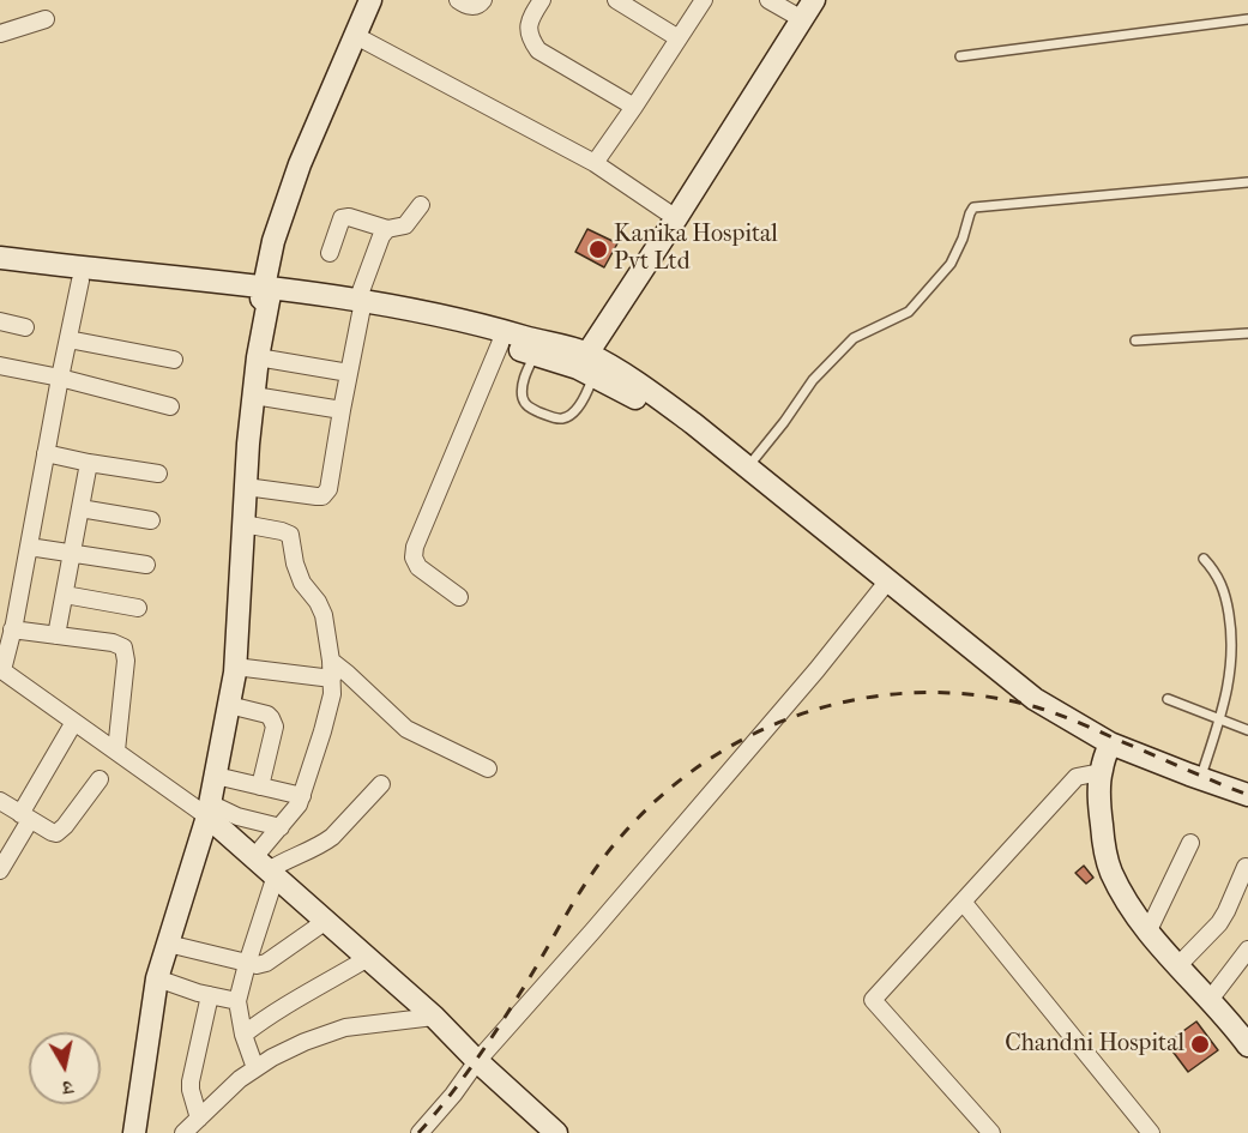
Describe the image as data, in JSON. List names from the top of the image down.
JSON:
{
  "places": ["Kanika Hospital Pvt Ltd", "Chandni Hospital"],
  "north": "bottom"
}
